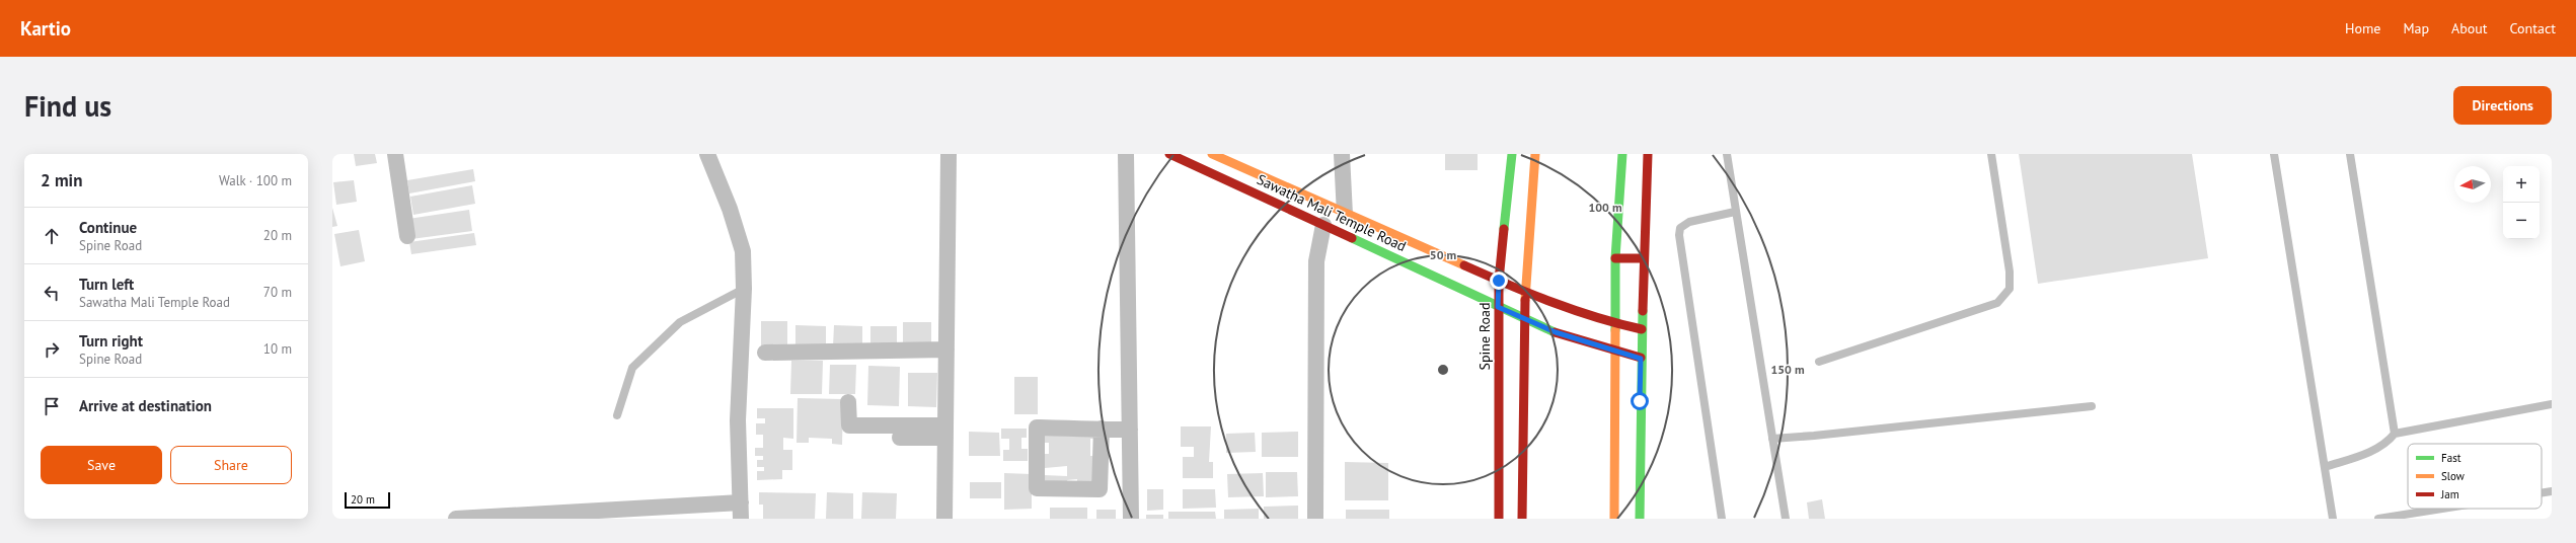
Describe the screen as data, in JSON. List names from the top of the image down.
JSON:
{
  "streets": {
    "street": ["Sawatha Mali Temple Road", "Spine Road"]
  },
  "crossings": [
    ["Sawatha Mali Temple Road", "Spine Road"]
  ],
  "legend": ["Fast", "Slow", "Jam"],
  "scale_bar": "20 m",
  "north": "left",
  "page": {
    "header": "Kartio",
    "nav": [
      "Home",
      "Map",
      "About",
      "Contact"
    ],
    "buttons": [
      "Directions",
      ["Save", "Share"]
    ],
    "title": "Find us",
    "heading": ["2 min", "Walk · 100 m"],
    "map_buttons": ["+", "−"],
    "list": [
      ["Continue", "Spine Road", "20 m"],
      ["Turn left", "Sawatha Mali Temple Road", "70 m"],
      ["Turn right", "Spine Road", "10 m"],
      "Arrive at destination"
    ],
    "scale": "20 m"
  },
  "rings": ["100 m", "50 m", "150 m"]
}
